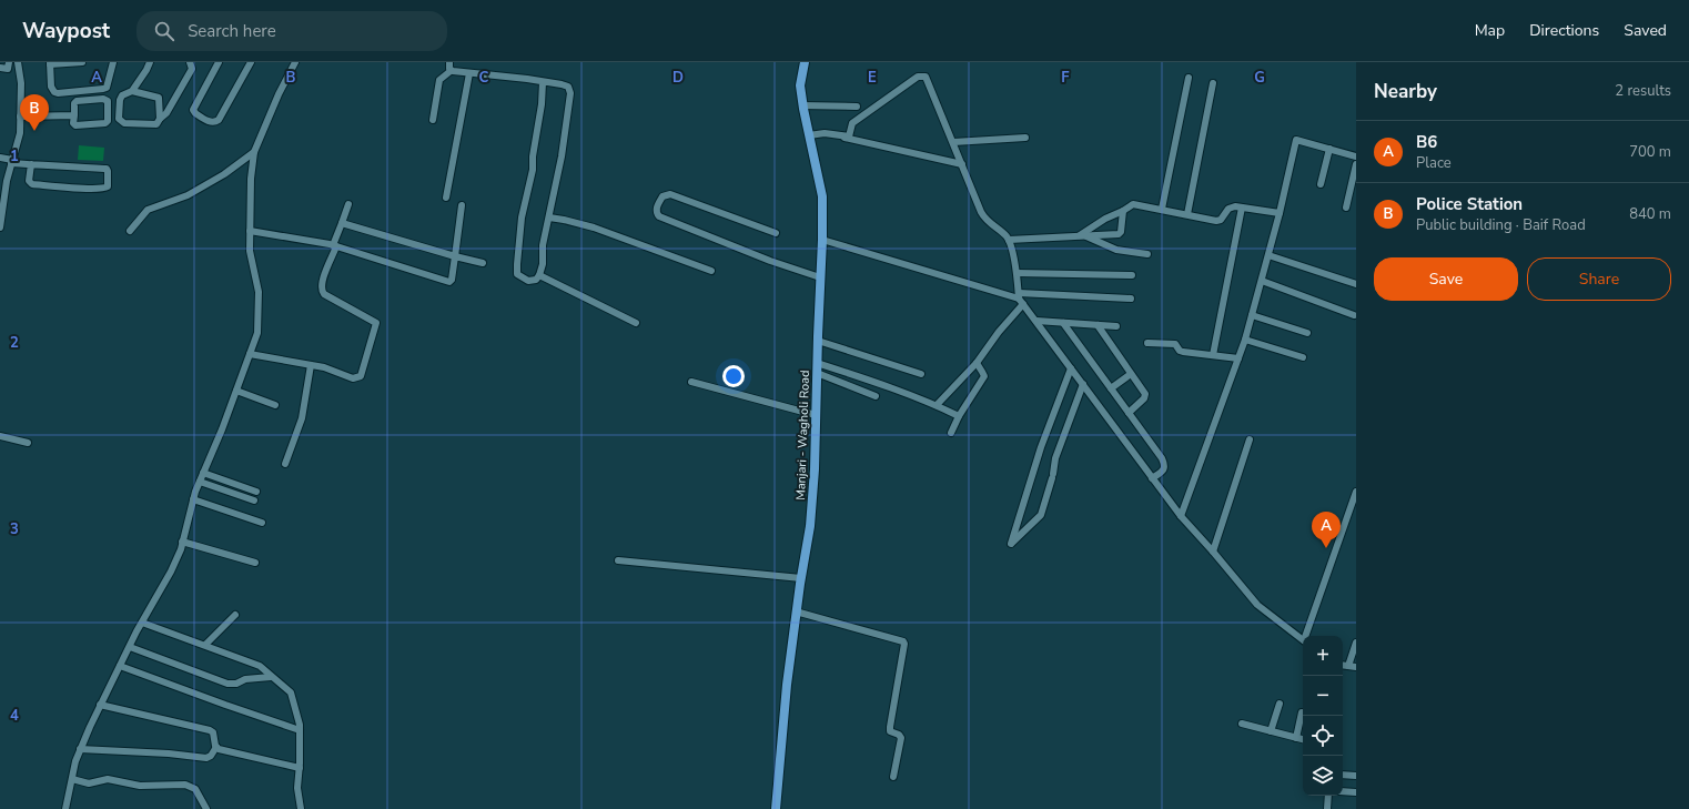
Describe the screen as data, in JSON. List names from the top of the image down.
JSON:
{
  "streets": {
    "main road": ["Manjari - Wagholi Road"]
  },
  "page": {
    "header": "Waypost",
    "search": "Search here",
    "nav": ["Map", "Directions", "Saved"],
    "heading": ["Nearby", "2 results"],
    "pins": ["B", "A"],
    "list": [
      {
        "mark": "A",
        "name": "B6",
        "note": "Place",
        "value": "700 m"
      },
      {
        "mark": "B",
        "name": "Police Station",
        "note": "Public building · Baif Road",
        "value": "840 m"
      }
    ],
    "buttons": ["Save", "Share"],
    "map_buttons": ["+", "−"]
  },
  "grid": {
    "columns": [
      "A",
      "B",
      "C",
      "D",
      "E",
      "F",
      "G"
    ],
    "rows": [
      "1",
      "2",
      "3",
      "4"
    ]
  }
}
